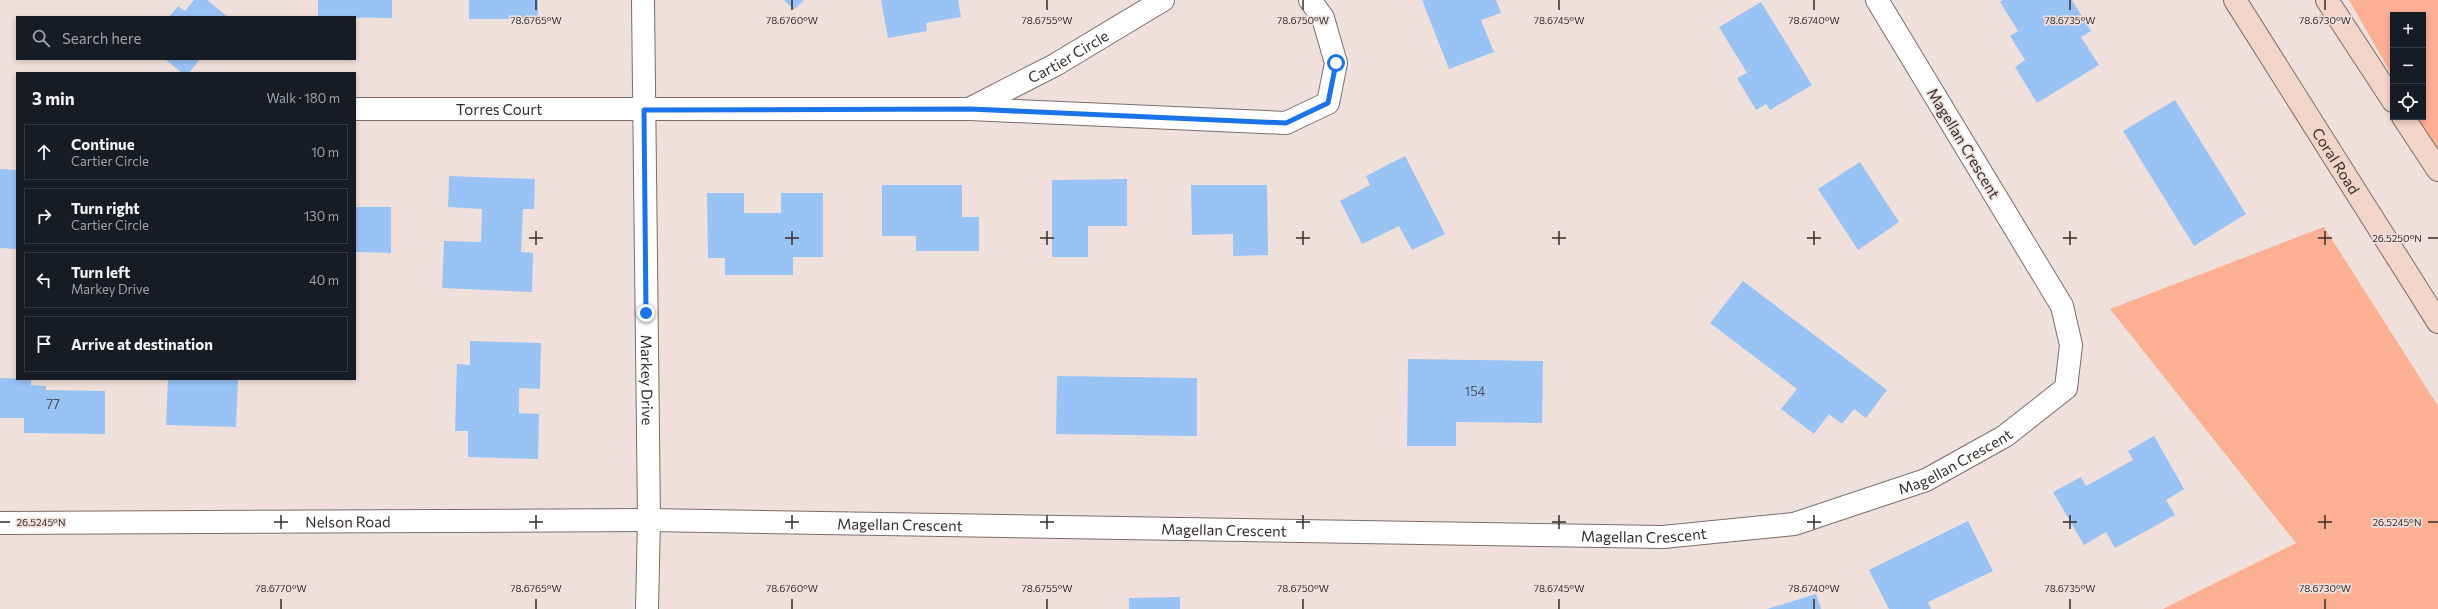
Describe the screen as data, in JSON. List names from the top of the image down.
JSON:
{
  "streets": {
    "main road": ["Coral Road"],
    "street": [
      "Cartier Circle",
      "Torres Court",
      "Magellan Crescent",
      "Markey Drive",
      "Nelson Road"
    ]
  },
  "crossings": [
    ["Cartier Circle", "Torres Court"],
    ["Cartier Circle", "Markey Drive"],
    ["Torres Court", "Markey Drive"],
    ["Magellan Crescent", "Markey Drive"],
    ["Magellan Crescent", "Nelson Road"],
    ["Markey Drive", "Nelson Road"]
  ],
  "house_numbers": ["154", "77"],
  "page": {
    "map_buttons": ["+", "−"],
    "search": "Search here",
    "heading": ["3 min", "Walk · 180 m"],
    "list": [
      ["Continue", "Cartier Circle", "10 m"],
      ["Turn right", "Cartier Circle", "130 m"],
      ["Turn left", "Markey Drive", "40 m"],
      "Arrive at destination"
    ]
  },
  "coordinates": [
    "78.6765°W",
    "78.6760°W",
    "78.6755°W",
    "78.6750°W",
    "78.6745°W",
    "78.6740°W",
    "78.6735°W",
    "78.6730°W",
    "26.5250°N",
    "26.5245°N",
    "78.6770°W"
  ]
}
